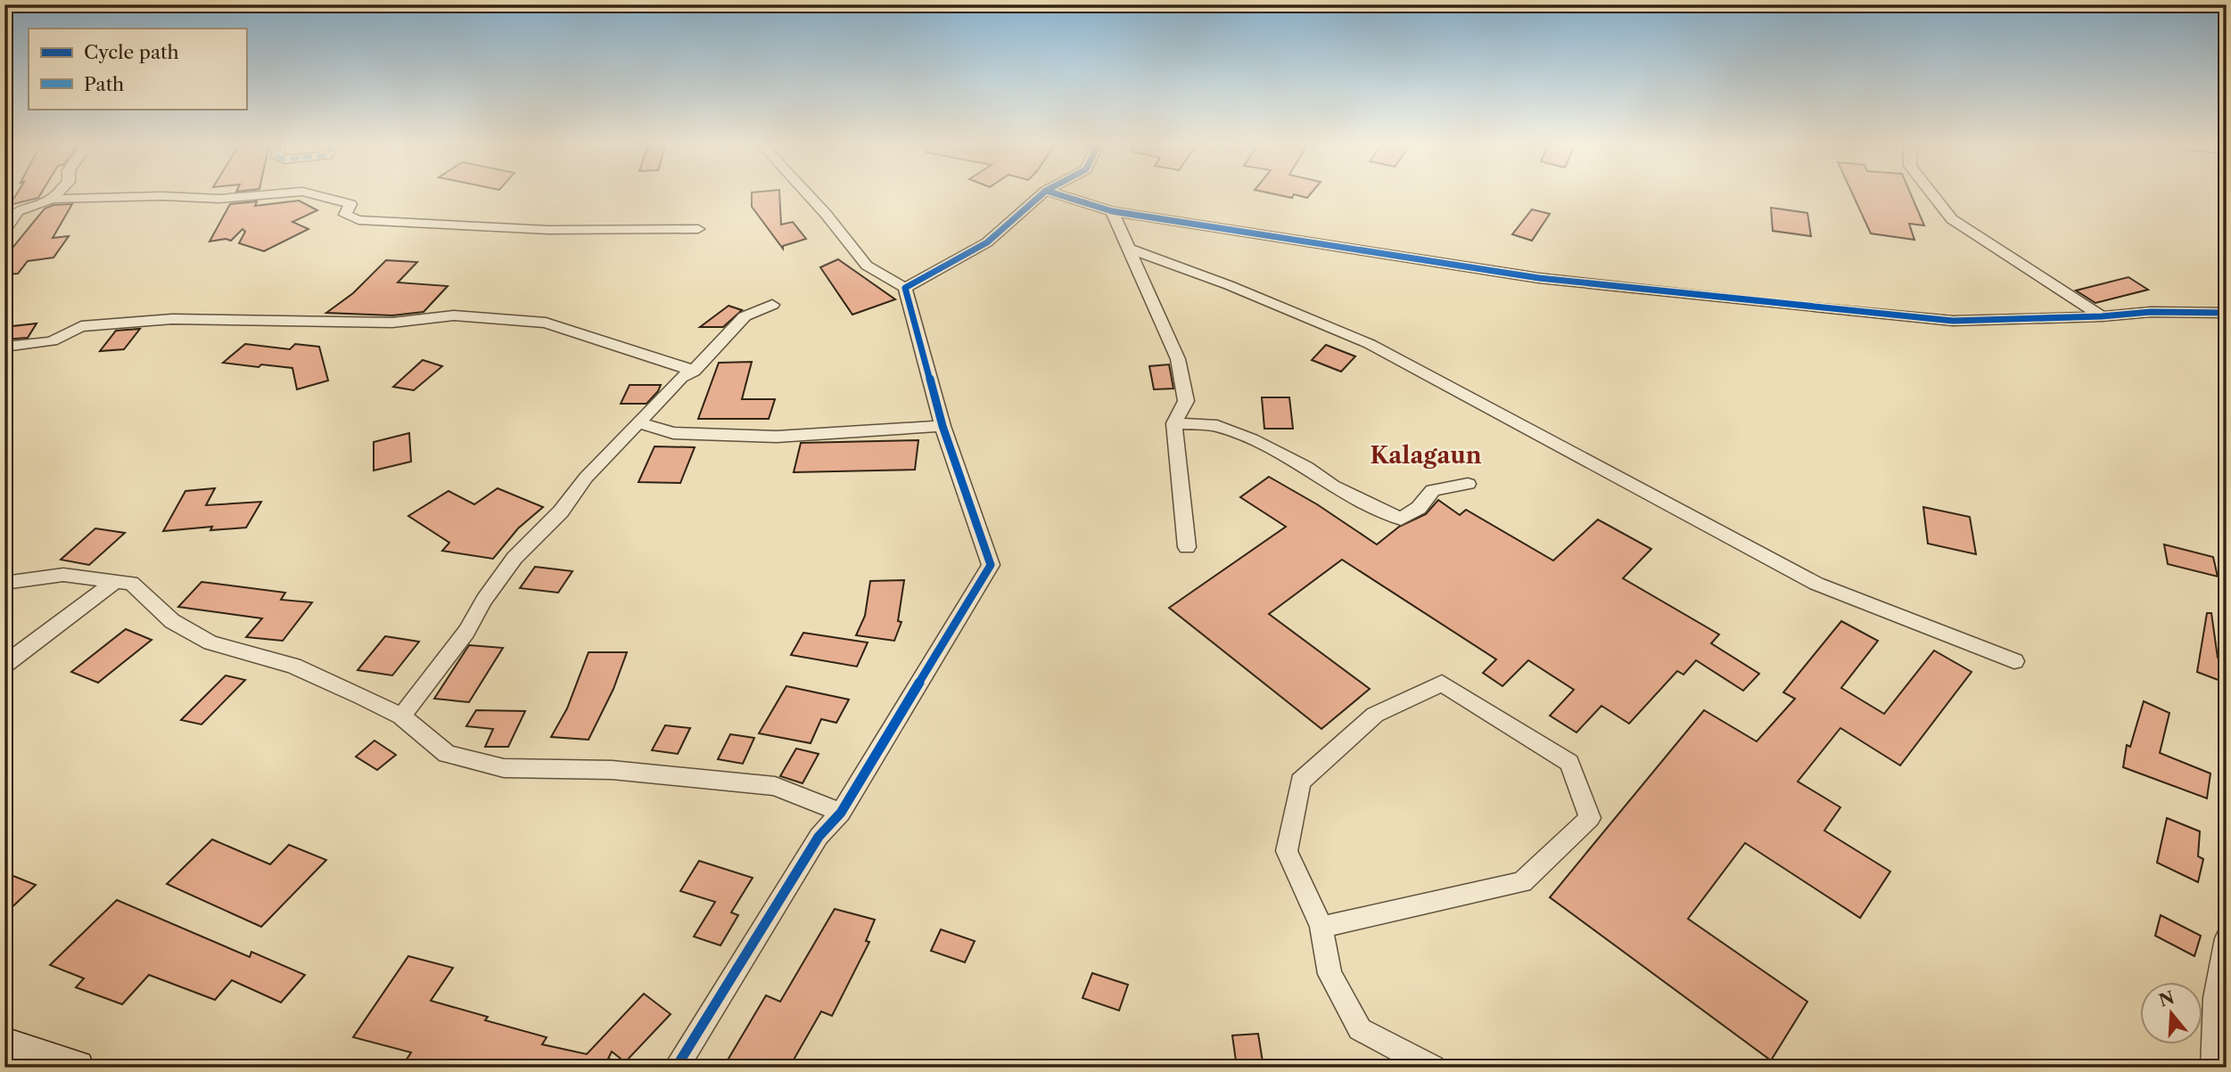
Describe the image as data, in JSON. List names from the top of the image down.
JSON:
{
  "districts": ["Kalagaun"],
  "legend": ["Cycle path", "Path"],
  "north": "top"
}
